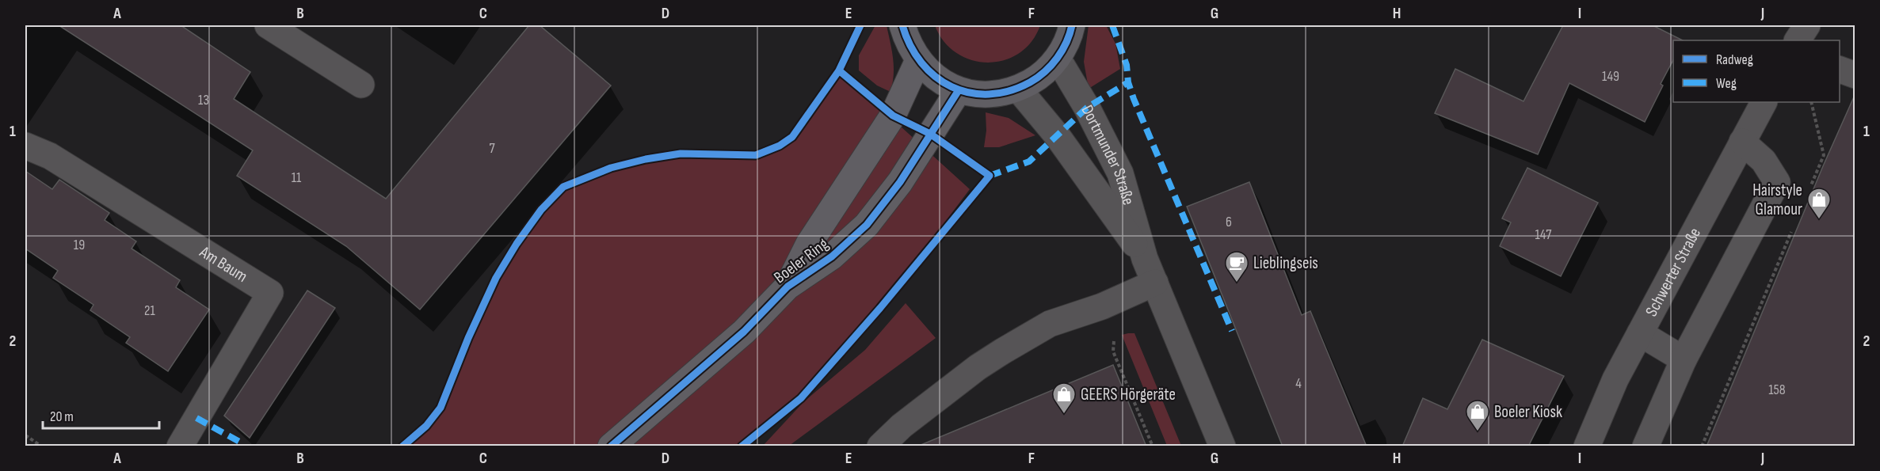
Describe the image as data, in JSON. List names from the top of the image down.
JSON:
{
  "streets": {
    "main road": ["Boeler Ring"],
    "street": ["Dortmunder Straße", "Am Baum", "Schwerter Straße"]
  },
  "places": {
    "shop": ["Hairstyle Glamour", "GEERS Hörgeräte", "Boeler Kiosk"],
    "cafe": ["Lieblingseis"]
  },
  "house_numbers": [
    "149",
    "13",
    "7",
    "11",
    "6",
    "147",
    "19",
    "21",
    "4",
    "158"
  ],
  "legend": ["Radweg", "Weg"],
  "scale_bar": "20 m",
  "grid": {
    "columns": [
      "A",
      "B",
      "C",
      "D",
      "E",
      "F",
      "G",
      "H",
      "I",
      "J"
    ],
    "rows": ["1", "2"]
  }
}
